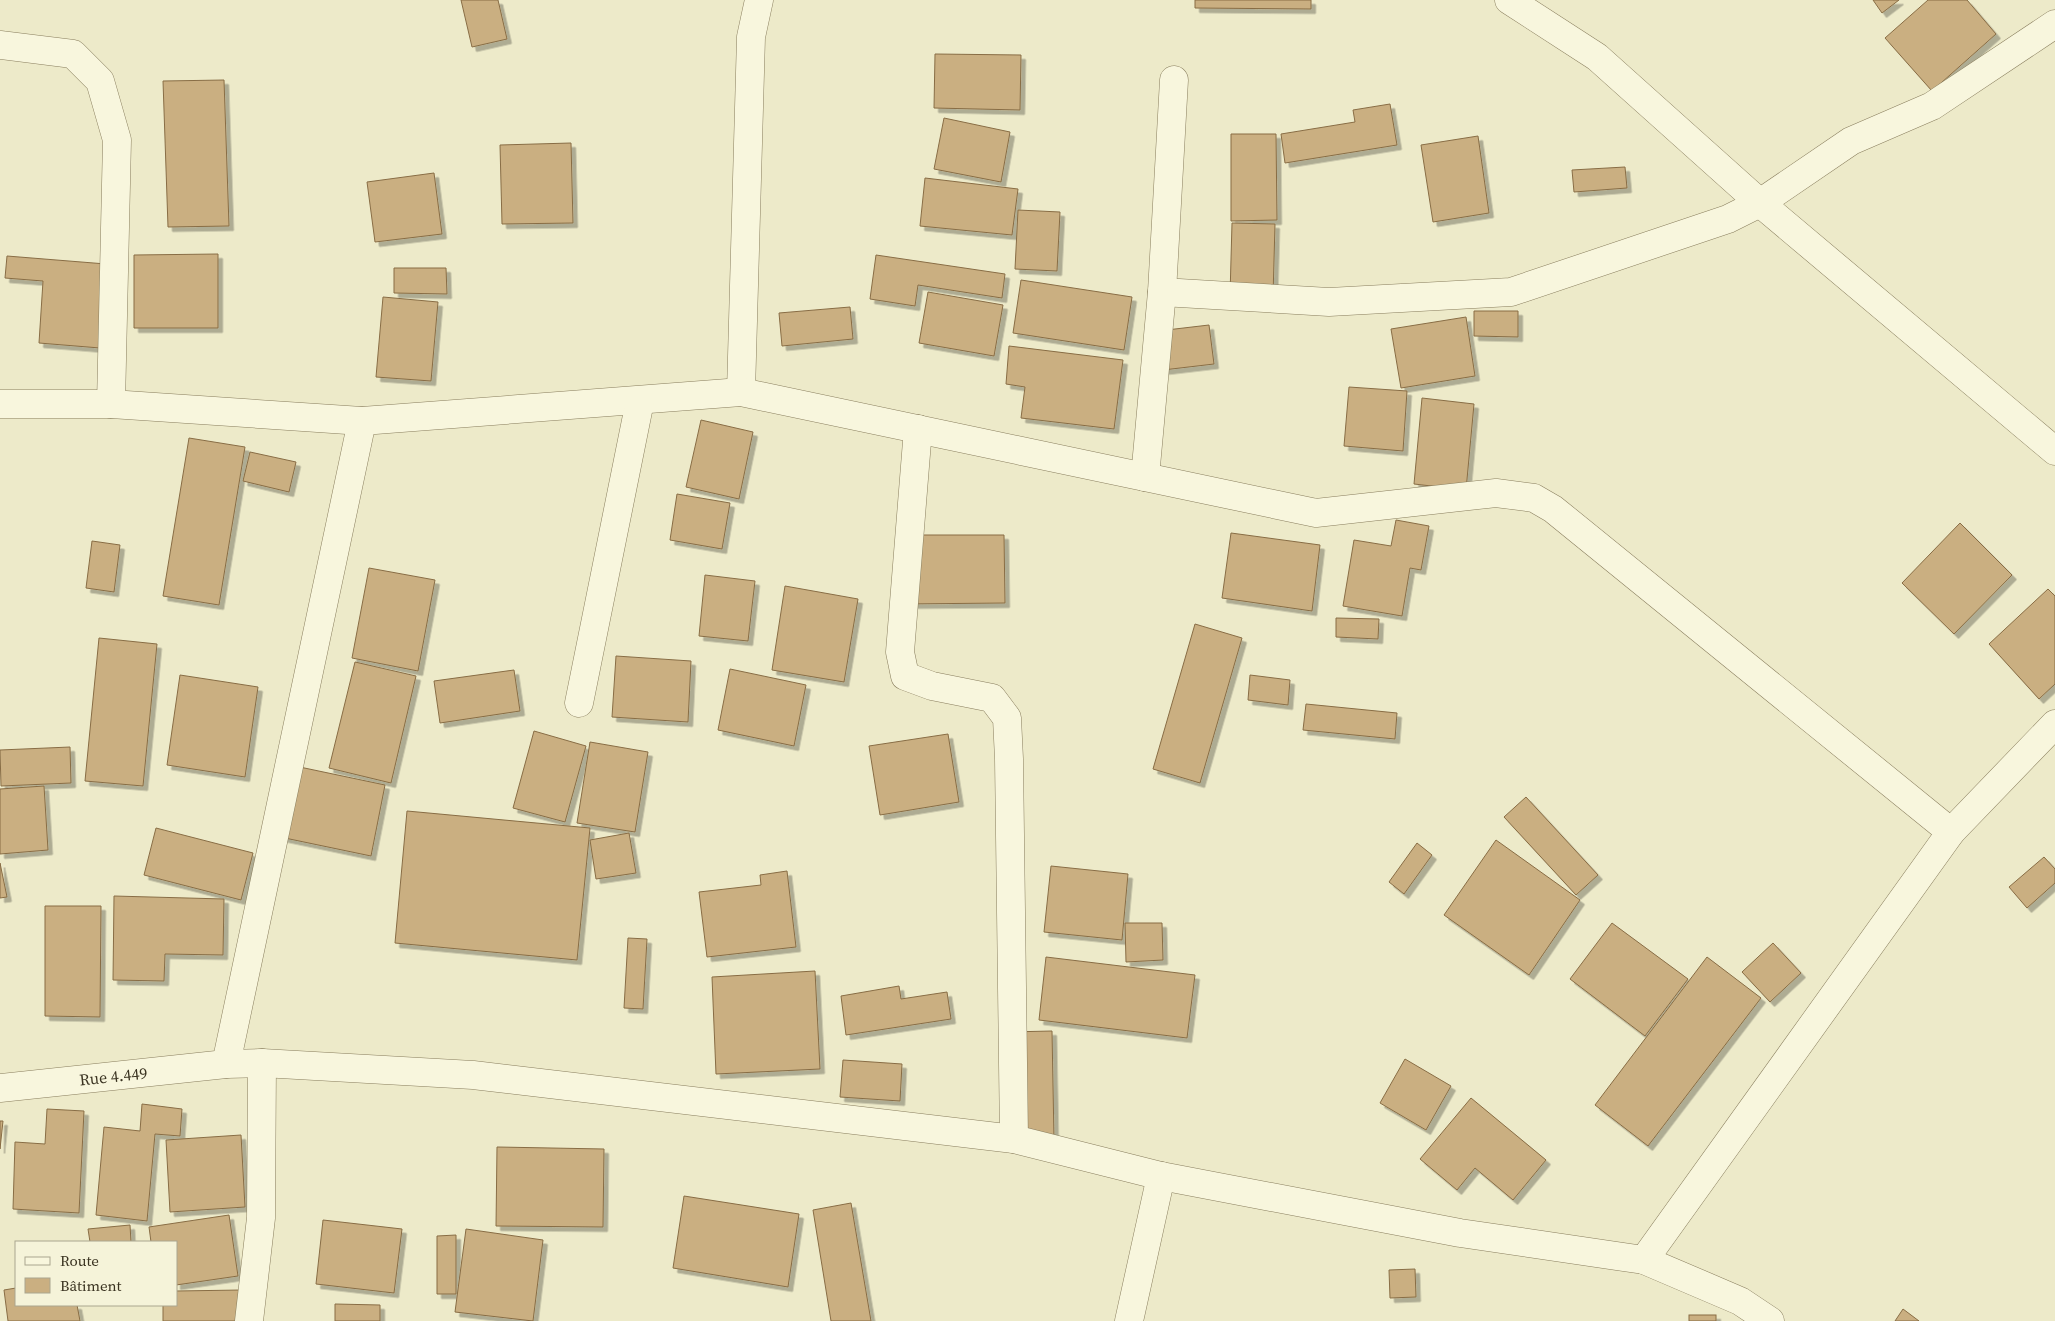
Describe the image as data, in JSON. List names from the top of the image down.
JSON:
{
  "streets": {
    "street": ["Rue 4.449"]
  },
  "legend": ["Route", "Bâtiment"]
}
